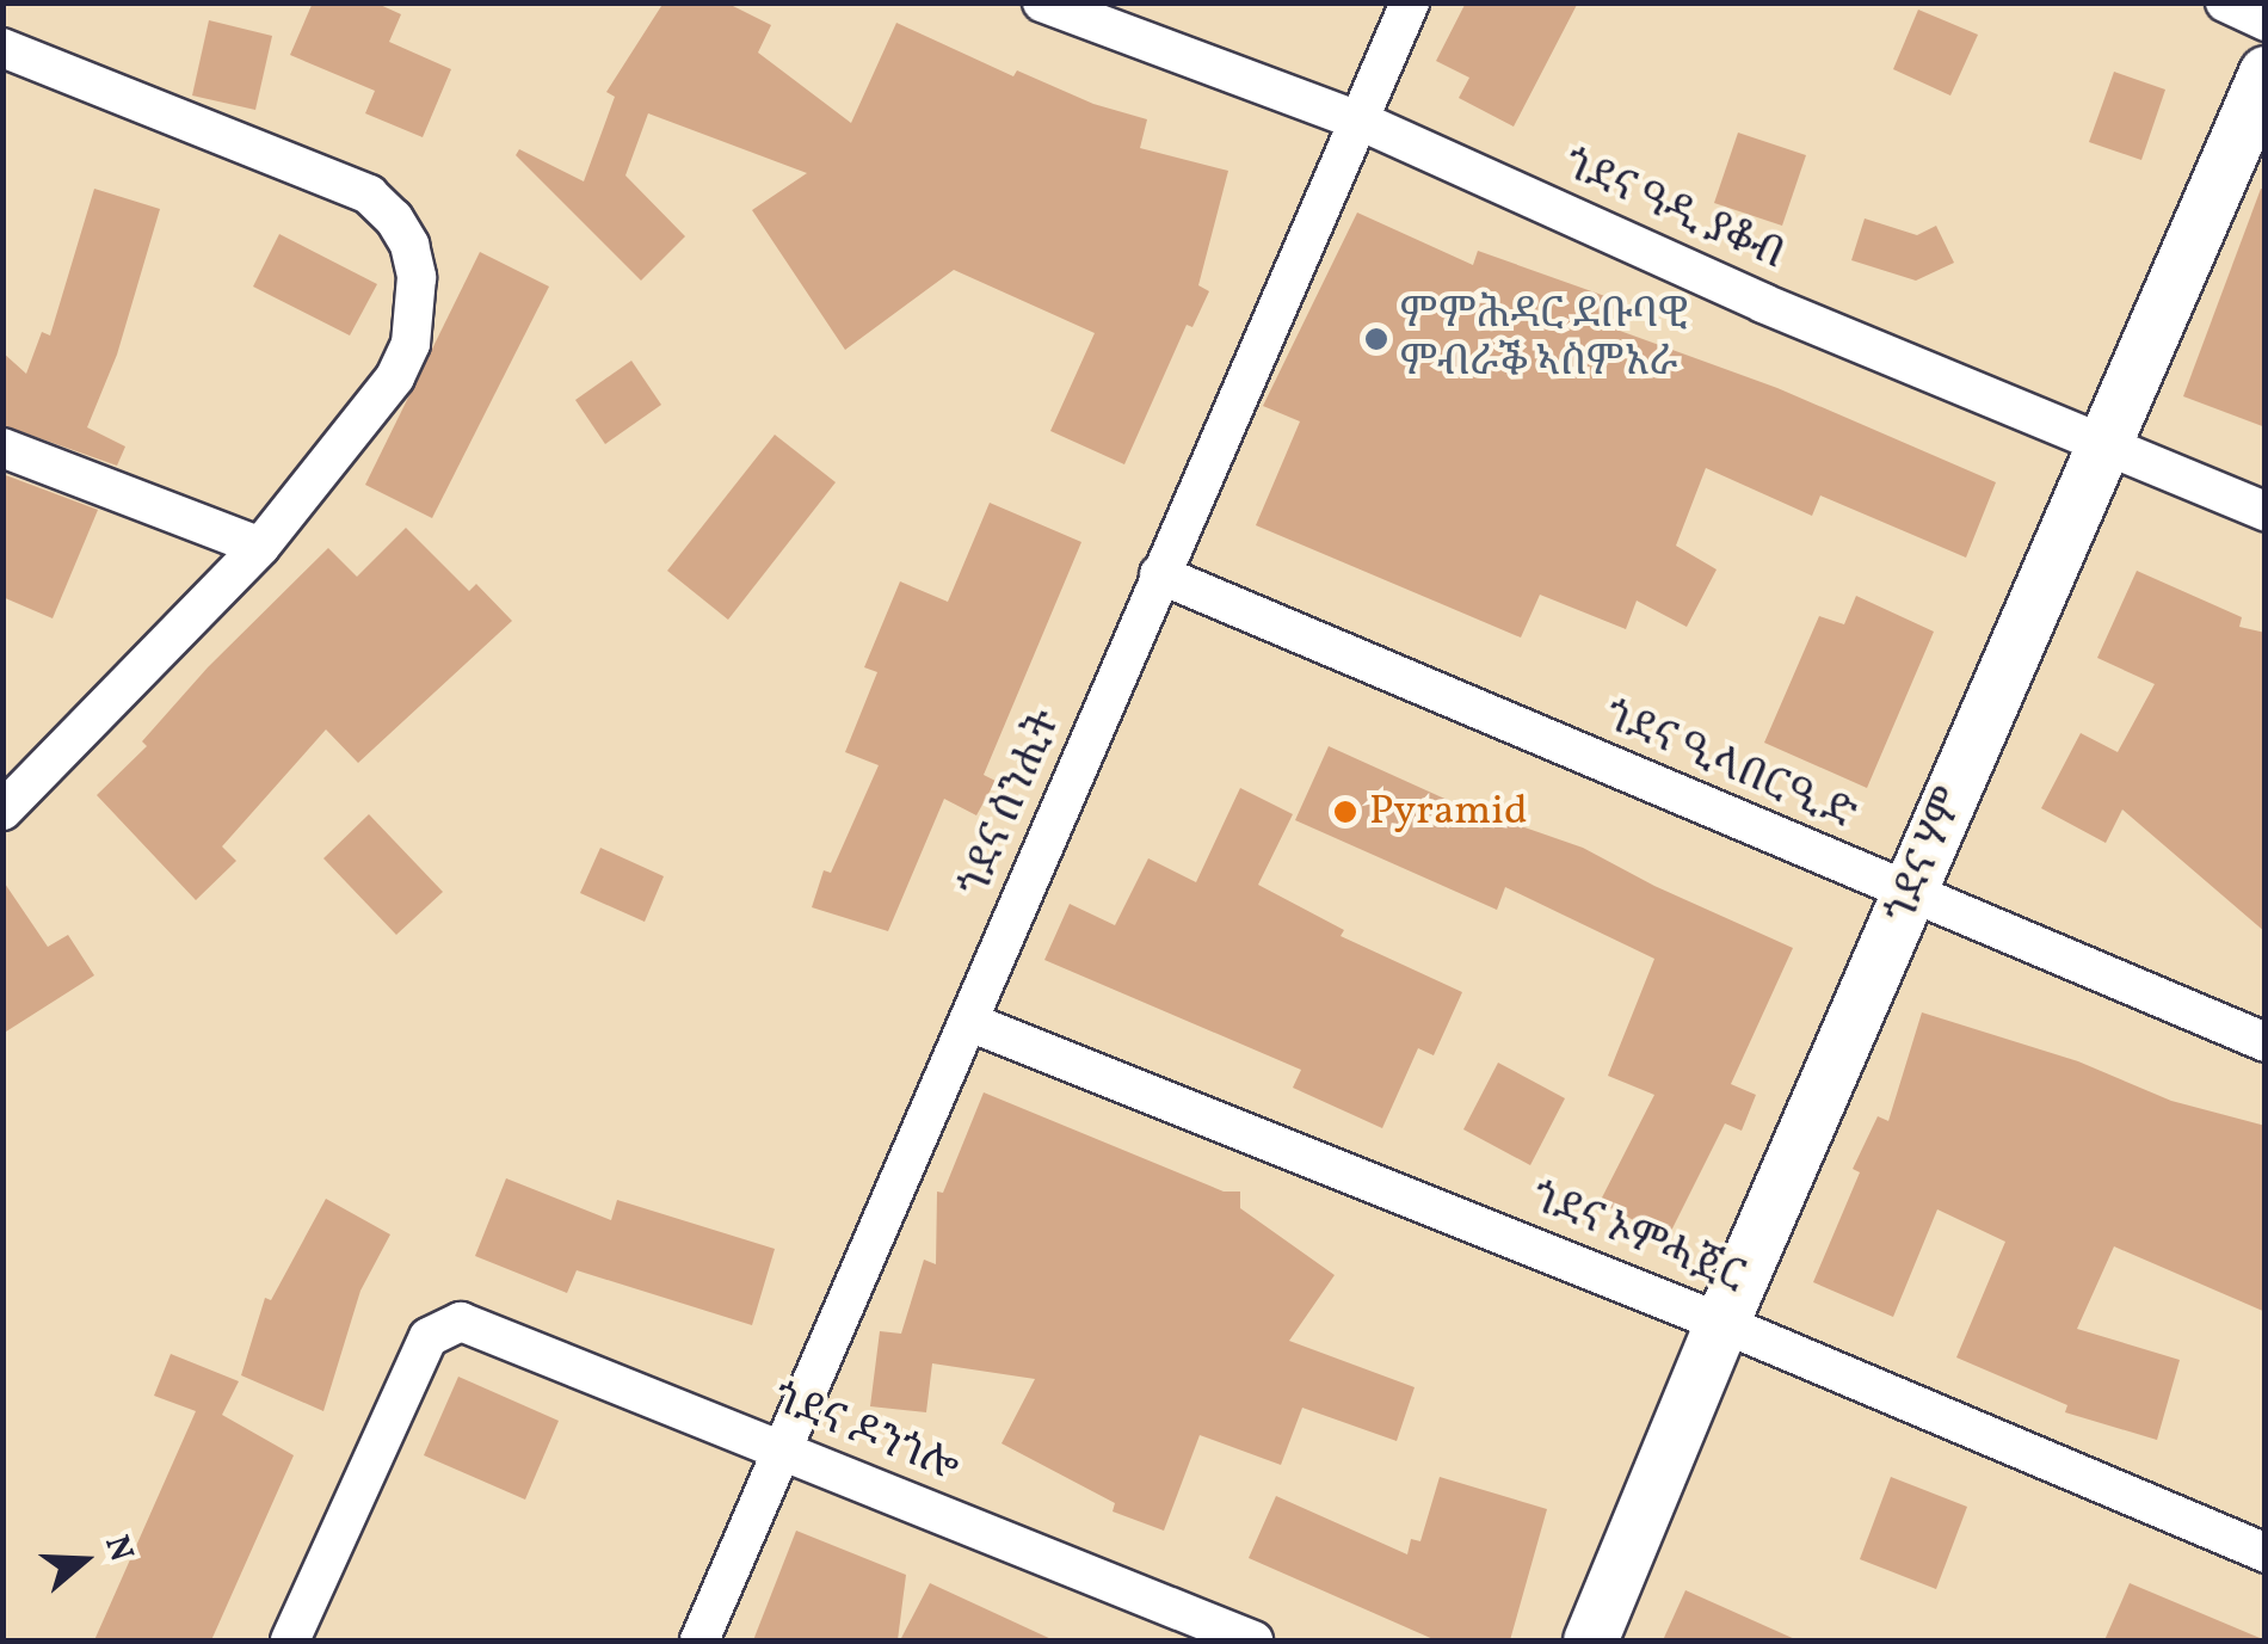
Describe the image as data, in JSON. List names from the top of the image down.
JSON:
{
  "streets": {
    "street": [
      "ጎደና ዓዲ ያቆብ",
      "ጎደና ዒላበርዒድ",
      "ጎደና ሰንሒት",
      "ጎደና ሃም",
      "ጎደና ኦምሓጀር",
      "ጎደና ዶንጎሎ"
    ]
  },
  "crossings": [
    ["ጎደና ዓዲ ያቆብ", "ጎደና ሰንሒት"],
    ["ጎደና ዓዲ ያቆብ", "ጎደና ሃም"],
    ["ጎደና ዒላበርዒድ", "ጎደና ሰንሒት"],
    ["ጎደና ዒላበርዒድ", "ጎደና ሃም"],
    ["ጎደና ሰንሒት", "ጎደና ኦምሓጀር"],
    ["ጎደና ሰንሒት", "ጎደና ዶንጎሎ"],
    ["ጎደና ሃም", "ጎደና ኦምሓጀር"]
  ],
  "places": ["ምምሕዳር ደቡባዊ ምብራቕ ኣስምአራ", "Pyramid"],
  "north": "right"
}
